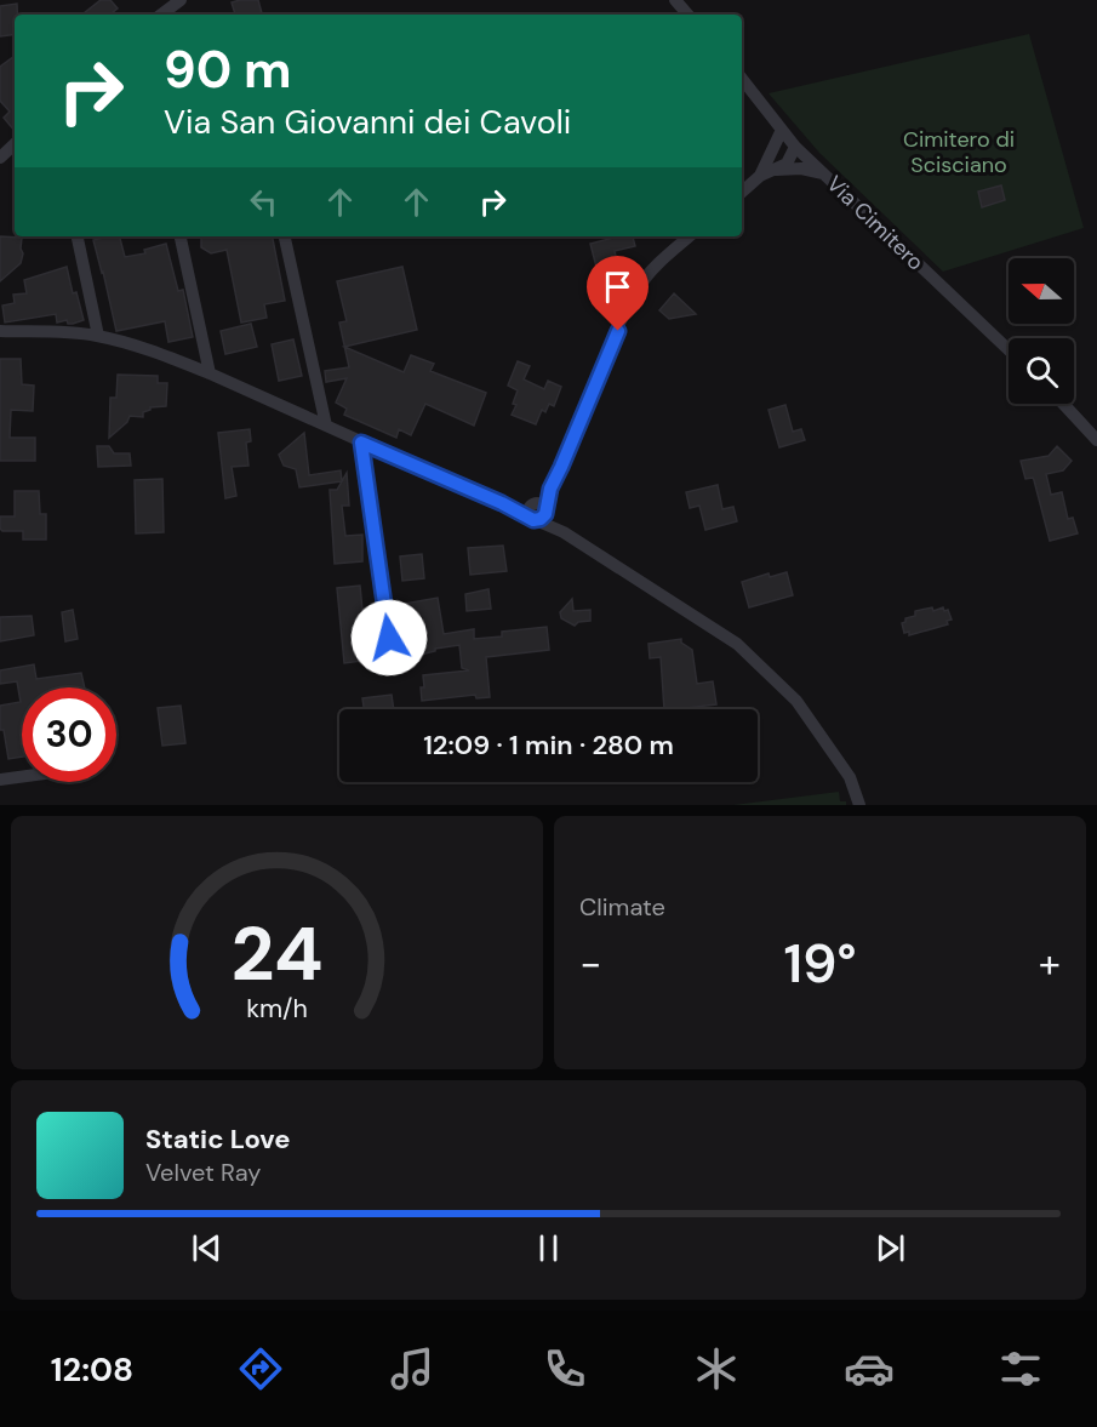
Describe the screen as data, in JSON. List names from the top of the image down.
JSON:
{
  "streets": {
    "street": ["Via Cimitero"]
  },
  "parks": ["Cimitero di Scisciano"],
  "north": "left",
  "page": {
    "turn": ["90 m", "Via San Giovanni dei Cavoli"],
    "limit": "30",
    "trip": "12:09 · 1 min · 280 m",
    "tile": "Climate",
    "heat": ["−", "19°", "+"],
    "song": ["Static Love", "Velvet Ray"],
    "tabs": "12:08",
    "gauge": ["24", "km/h"]
  }
}
